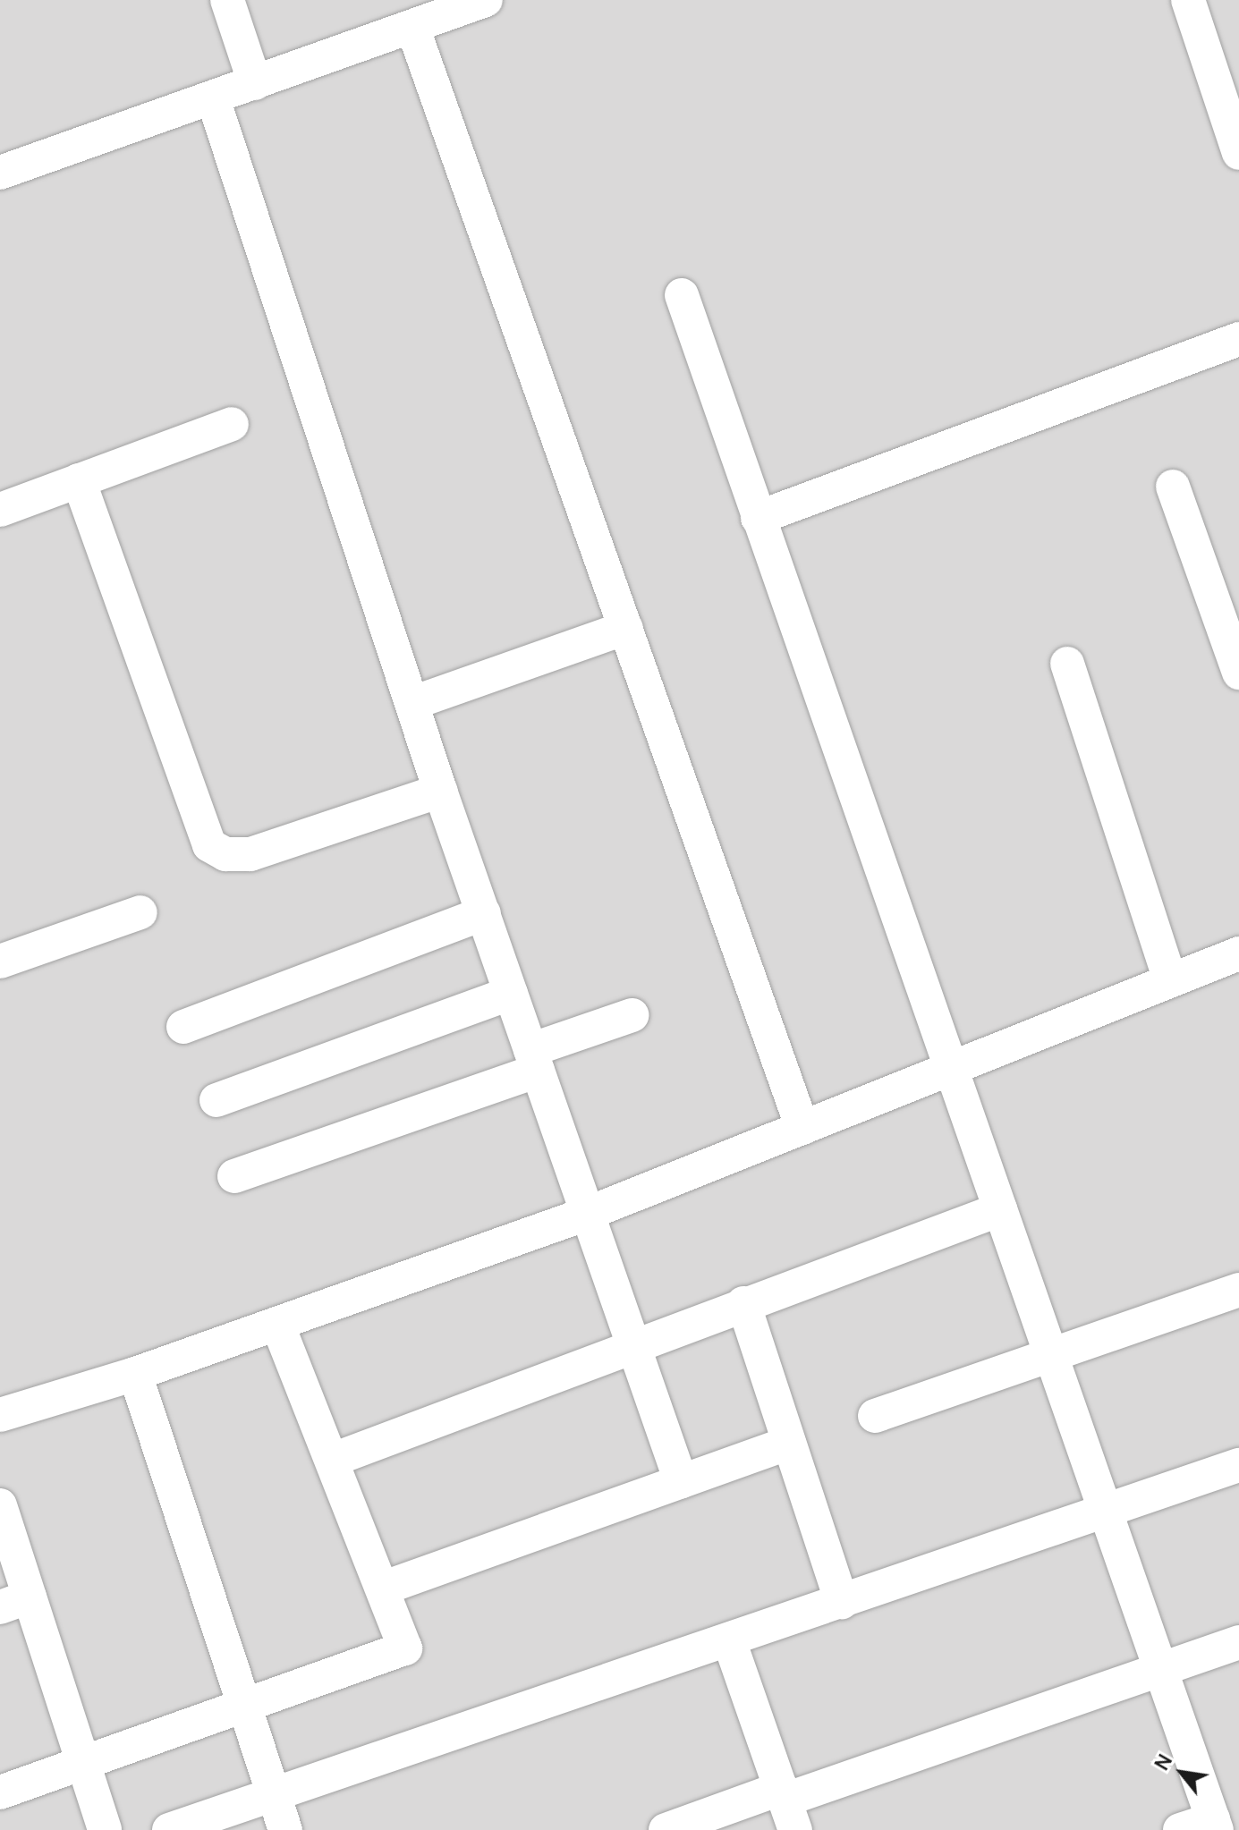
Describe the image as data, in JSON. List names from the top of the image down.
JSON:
{
  "north": "top left"
}
